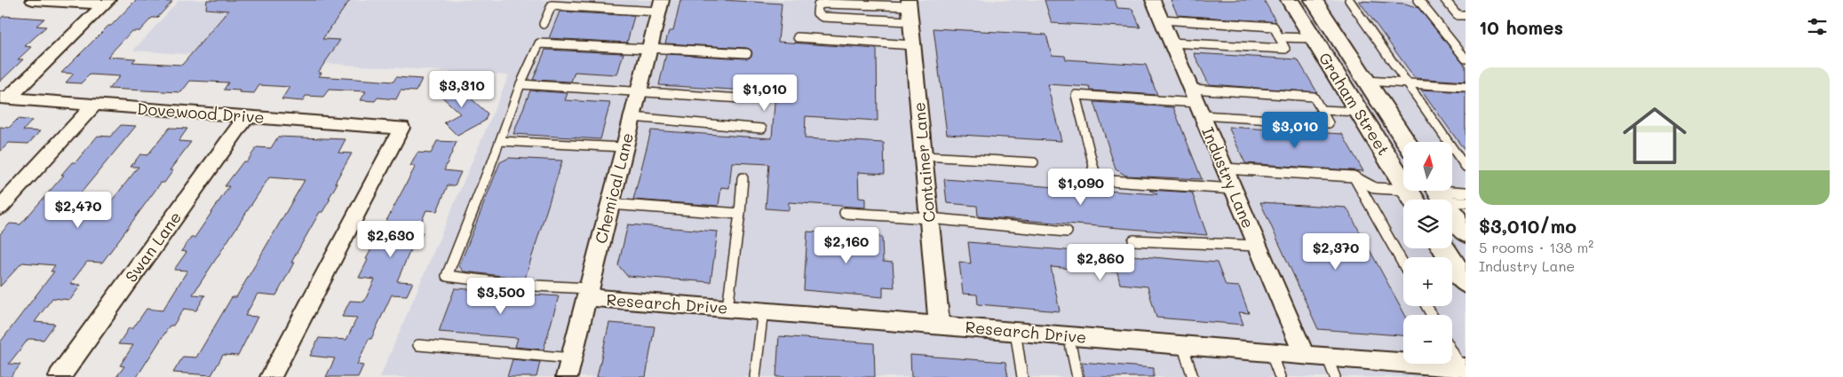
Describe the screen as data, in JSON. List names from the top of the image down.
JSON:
{
  "streets": {
    "street": [
      "Graham Street",
      "Dovewood Drive",
      "Container Lane",
      "Industry Lane",
      "Chemical Lane",
      "Swan Lane",
      "Research Drive"
    ]
  },
  "crossings": [
    ["Dovewood Drive", "Swan Lane"],
    ["Container Lane", "Research Drive"],
    ["Industry Lane", "Research Drive"],
    ["Chemical Lane", "Research Drive"]
  ],
  "north": "top",
  "page": {
    "heading": "10 homes",
    "list": [
      {
        "name": "$3,010/mo",
        "note": "5 rooms · 138 m² · Industry Lane"
      }
    ],
    "price": [
      "$3,310",
      "$1,010",
      "$3,010",
      "$1,090",
      "$2,470",
      "$2,630",
      "$2,160",
      "$2,370",
      "$2,860",
      "$3,500"
    ],
    "map_buttons": ["+", "−"]
  }
}
